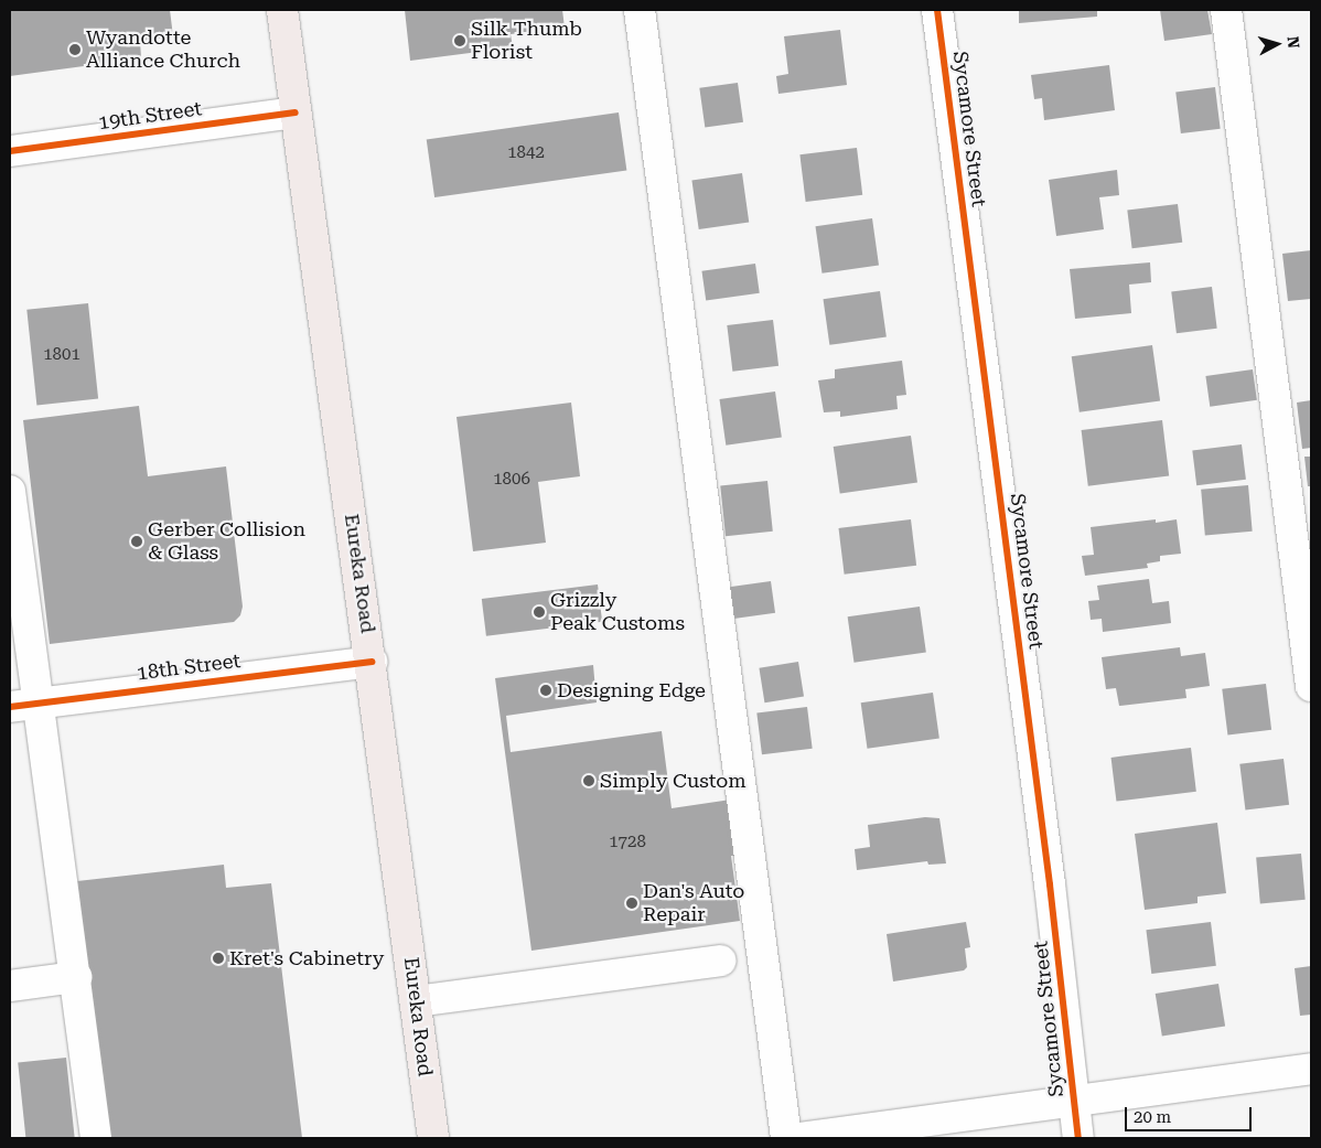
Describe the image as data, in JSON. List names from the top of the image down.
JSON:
{
  "streets": {
    "main road": ["Eureka Road"],
    "street": ["19th Street", "Sycamore Street", "18th Street"]
  },
  "crossings": [
    ["19th Street", "Eureka Road"],
    ["Eureka Road", "18th Street"]
  ],
  "places": [
    "Silk Thumb Florist",
    "Wyandotte Alliance Church",
    "Gerber Collision & Glass",
    "Grizzly Peak Customs",
    "Designing Edge",
    "Simply Custom",
    "Dan's Auto Repair",
    "Kret's Cabinetry"
  ],
  "house_numbers": [
    "1842",
    "1801",
    "1806",
    "1728"
  ],
  "scale_bar": "20 m",
  "north": "right"
}
